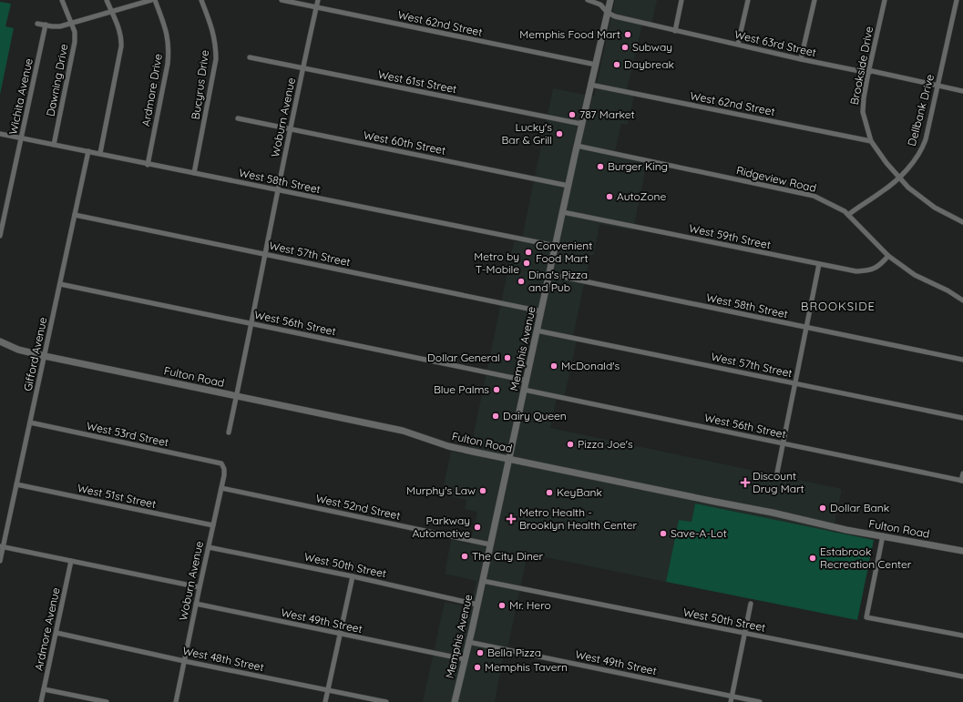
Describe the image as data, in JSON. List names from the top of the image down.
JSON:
{
  "streets": {
    "main road": ["Memphis Avenue", "Fulton Road"],
    "street": [
      "West 62nd Street",
      "West 63rd Street",
      "Brookside Drive",
      "Dawning Drive",
      "West 61st Street",
      "Bucyrus Drive",
      "Ardmore Drive",
      "Wichita Avenue",
      "Dellbank Drive",
      "Woburn Avenue",
      "West 60th Street",
      "Ridgeview Road",
      "West 58th Street",
      "West 59th Street",
      "West 57th Street",
      "West 56th Street",
      "Gifford Avenue",
      "West 53rd Street",
      "West 51st Street",
      "West 52nd Street",
      "West 50th Street",
      "West 49th Street",
      "Ardmore Avenue",
      "West 48th Street"
    ]
  },
  "crossings": [
    ["West 62nd Street", "Brookside Drive"],
    ["West 62nd Street", "Woburn Avenue"],
    ["West 62nd Street", "Memphis Avenue"],
    ["West 63rd Street", "Brookside Drive"],
    ["West 63rd Street", "Dellbank Drive"],
    ["West 63rd Street", "Memphis Avenue"],
    ["Brookside Drive", "Dellbank Drive"],
    ["Dawning Drive", "West 58th Street"],
    ["West 61st Street", "Woburn Avenue"],
    ["West 61st Street", "Memphis Avenue"],
    ["Bucyrus Drive", "West 58th Street"],
    ["Ardmore Drive", "West 58th Street"],
    ["Wichita Avenue", "West 58th Street"],
    ["Dellbank Drive", "Ridgeview Road"],
    ["Woburn Avenue", "West 60th Street"],
    ["Woburn Avenue", "West 58th Street"],
    ["Woburn Avenue", "West 57th Street"],
    ["Woburn Avenue", "West 56th Street"],
    ["Woburn Avenue", "Fulton Road"],
    ["Woburn Avenue", "West 53rd Street"],
    ["Woburn Avenue", "West 51st Street"],
    ["Woburn Avenue", "West 52nd Street"],
    ["Woburn Avenue", "West 50th Street"],
    ["Woburn Avenue", "West 49th Street"],
    ["Woburn Avenue", "West 48th Street"],
    ["West 60th Street", "Memphis Avenue"],
    ["Ridgeview Road", "West 59th Street"],
    ["Ridgeview Road", "Memphis Avenue"],
    ["West 58th Street", "Memphis Avenue"],
    ["West 58th Street", "Gifford Avenue"],
    ["West 59th Street", "Memphis Avenue"],
    ["West 57th Street", "Memphis Avenue"],
    ["West 57th Street", "Gifford Avenue"],
    ["West 56th Street", "Memphis Avenue"],
    ["West 56th Street", "Gifford Avenue"],
    ["Memphis Avenue", "Fulton Road"],
    ["Memphis Avenue", "West 52nd Street"],
    ["Memphis Avenue", "West 50th Street"],
    ["Memphis Avenue", "West 49th Street"],
    ["Gifford Avenue", "Fulton Road"],
    ["Gifford Avenue", "West 53rd Street"],
    ["Gifford Avenue", "West 51st Street"],
    ["Ardmore Avenue", "West 48th Street"]
  ],
  "districts": ["BROOKSIDE"],
  "places": {
    "other": [
      "Memphis Food Mart",
      "Subway",
      "Daybreak",
      "787 Market",
      "Lucky's Bar & Grill",
      "Burger King",
      "AutoZone",
      "Convenient Food Mart",
      "Metro by T-Mobile",
      "Dina's Pizza and Pub",
      "Dollar General",
      "McDonald's",
      "Blue Palms",
      "Dairy Queen",
      "Pizza Joe's",
      "Murphy's Law",
      "KeyBank",
      "Dollar Bank",
      "Parkway Automotive",
      "Save-A-Lot",
      "The City Diner",
      "Estabrook Recreation Center",
      "Mr. Hero",
      "Bella Pizza",
      "Memphis Tavern"
    ],
    "health": ["Discount Drug Mart", "Metro Health - Brooklyn Health Center"]
  }
}
